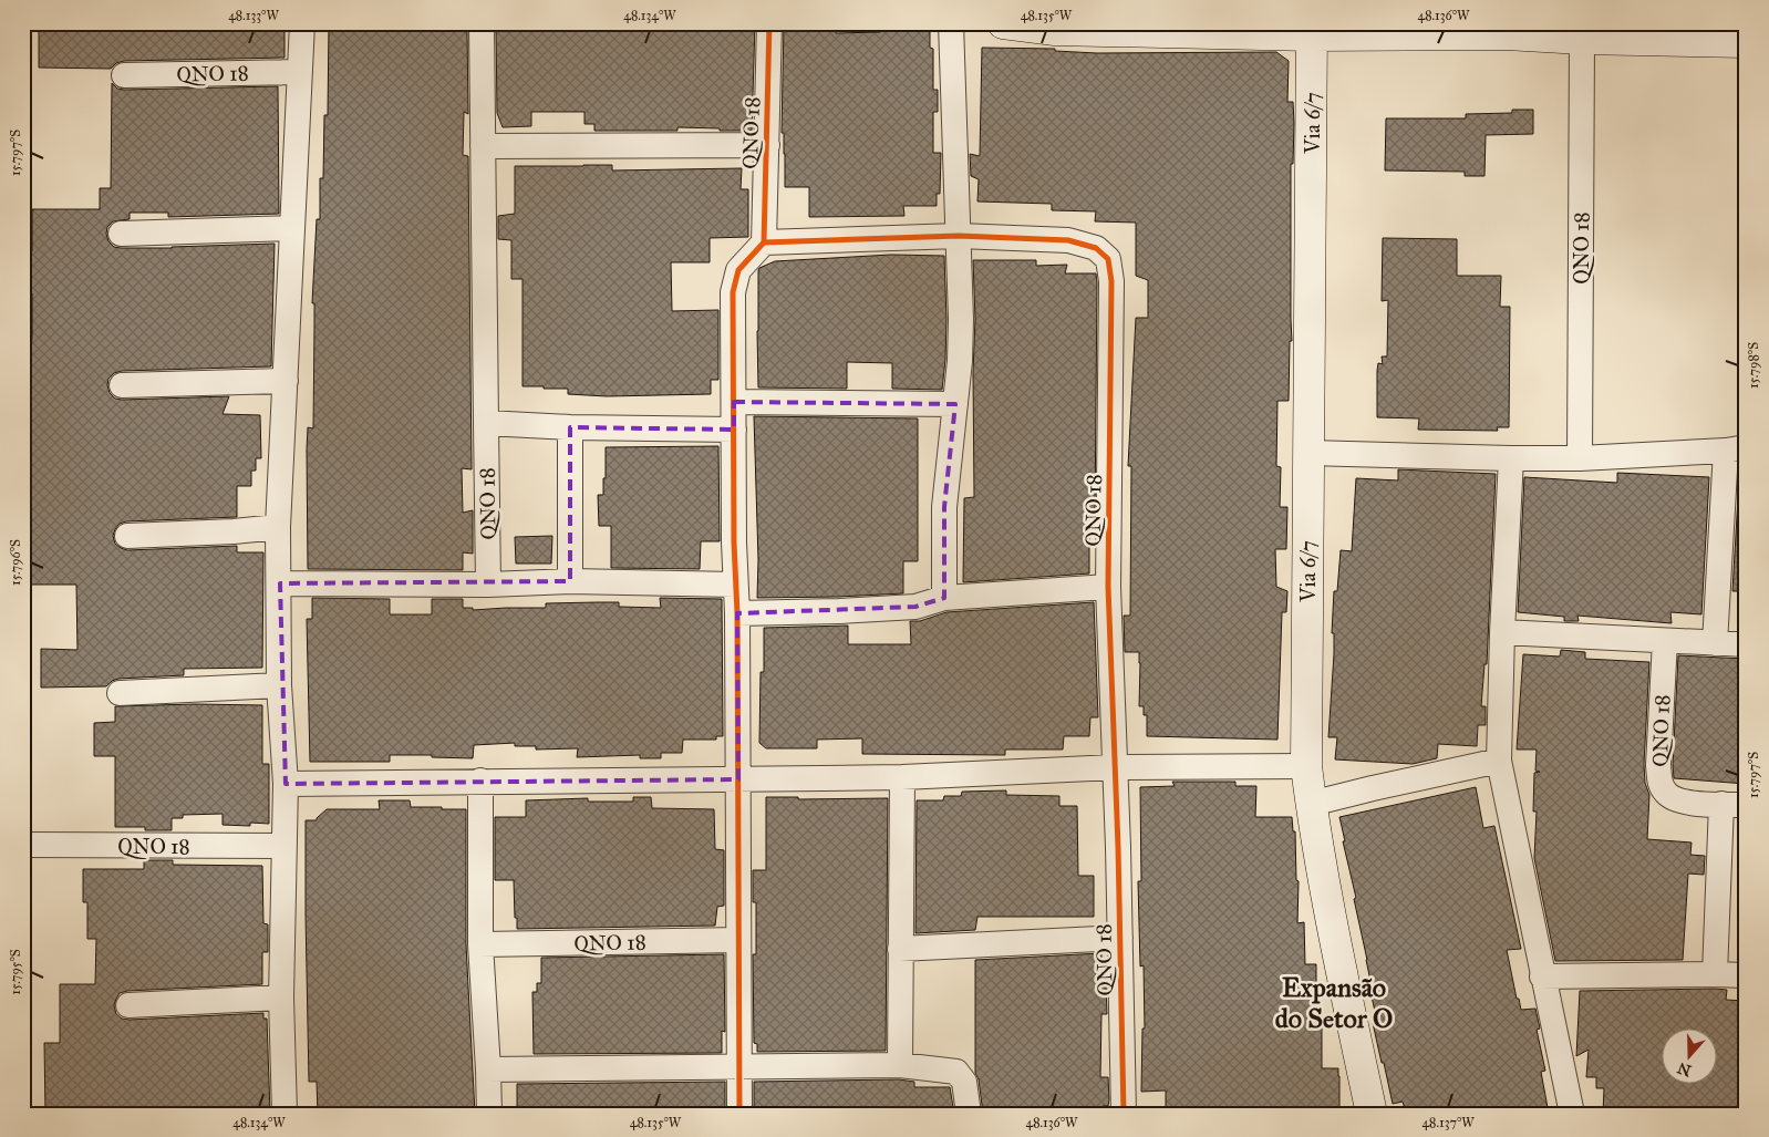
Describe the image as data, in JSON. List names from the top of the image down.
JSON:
{
  "streets": {
    "street": ["QNO 18", "Via 6/7"]
  },
  "districts": ["Expansão do Setor O"],
  "north": "bottom",
  "coordinates": [
    "48.133°W",
    "48.134°W",
    "48.135°W",
    "48.136°W",
    "15.797°S",
    "15.798°S",
    "15.796°S",
    "15.795°S",
    "48.137°W"
  ]
}
